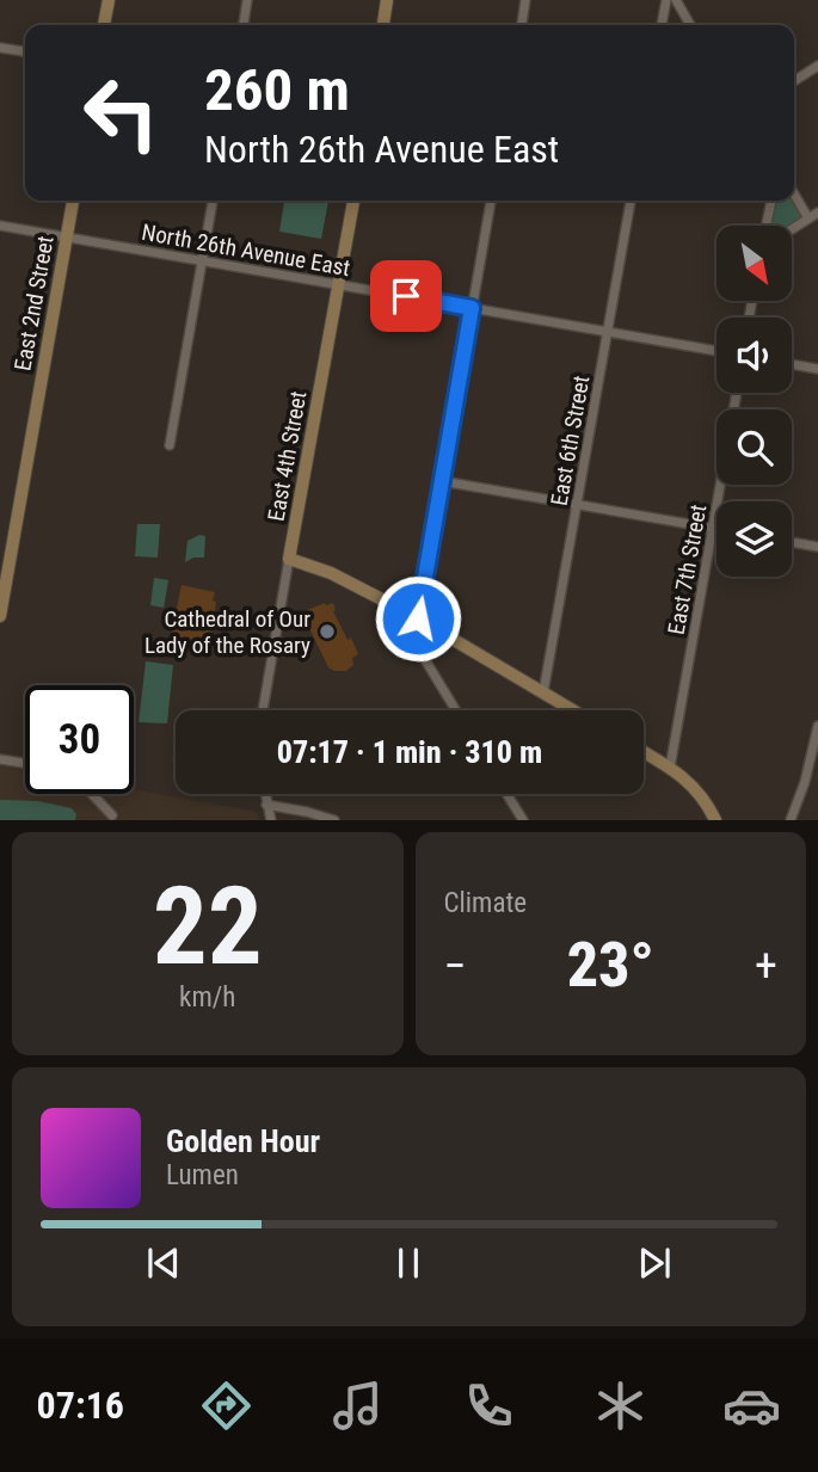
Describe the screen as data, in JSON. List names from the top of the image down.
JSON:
{
  "streets": {
    "main road": ["East 2nd Street", "East 4th Street"],
    "street": ["North 26th Avenue East", "East 6th Street", "East 7th Street"]
  },
  "crossings": [
    ["North 26th Avenue East", "East 2nd Street"],
    ["North 26th Avenue East", "East 6th Street"],
    ["North 26th Avenue East", "East 4th Street"]
  ],
  "places": ["Cathedral of Our Lady of the Rosary"],
  "north": "bottom right",
  "page": {
    "turn": ["260 m", "North 26th Avenue East"],
    "limit": "30",
    "trip": "07:17 · 1 min · 310 m",
    "tile": [
      ["22", "km/h"],
      "Climate"
    ],
    "heat": ["−", "23°", "+"],
    "song": ["Golden Hour", "Lumen"],
    "tabs": "07:16"
  }
}
